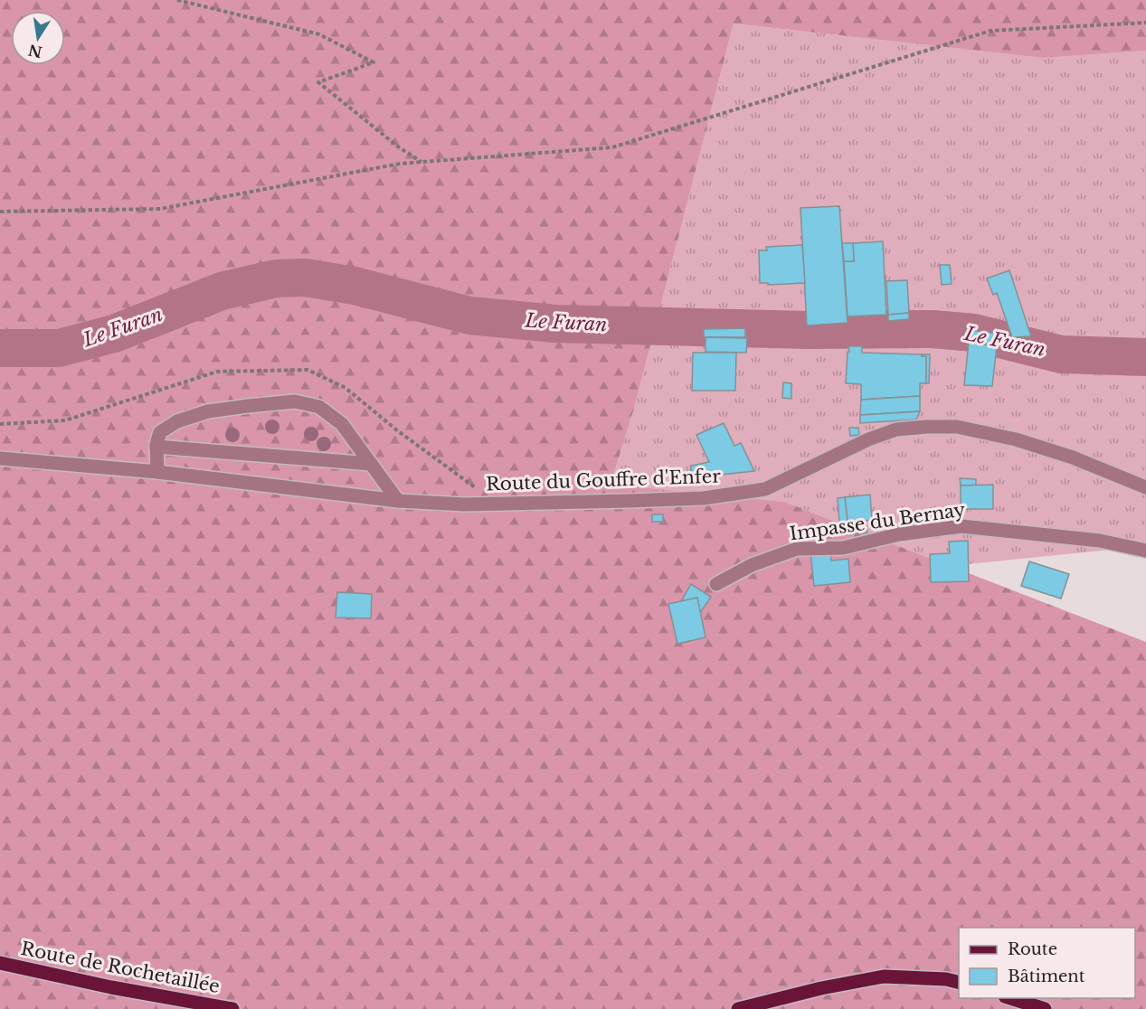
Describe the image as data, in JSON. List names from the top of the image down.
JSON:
{
  "streets": {
    "main road": ["Route de Rochetaillée"],
    "street": ["Route du Gouffre d'Enfer", "Impasse du Bernay"]
  },
  "water": ["Le Furan"],
  "legend": ["Route", "Bâtiment"],
  "north": "bottom"
}
